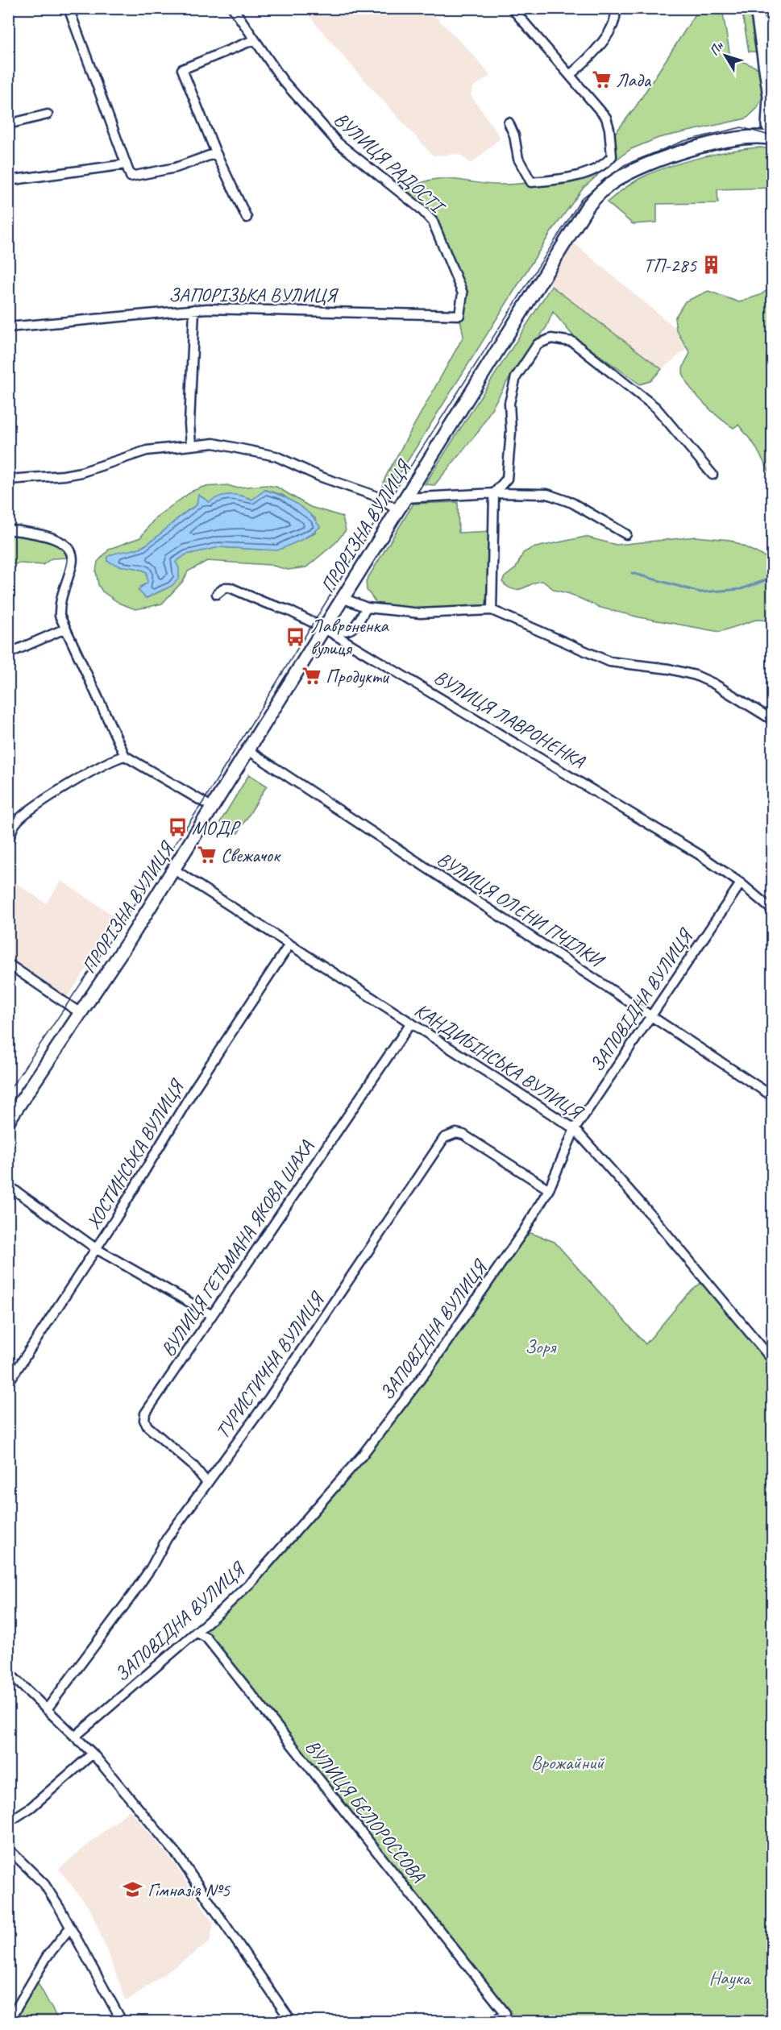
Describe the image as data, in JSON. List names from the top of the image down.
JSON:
{
  "streets": {
    "main road": ["ПРОРІЗНА ВУЛИЦЯ"],
    "street": [
      "ВУЛИЦЯ РАДОСТІ",
      "ЗАПОРІЗЬКА ВУЛИЦЯ",
      "ВУЛИЦЯ ЛАВРОНЕНКА",
      "ВУЛИЦЯ ОЛЕНИ ПЧІЛКИ",
      "ЗАПОВІДНА ВУЛИЦЯ",
      "КАНДИБІНСЬКА ВУЛИЦЯ",
      "ХОСТИНСЬКА ВУЛИЦЯ",
      "ВУЛИЦЯ ГЕТЬМАНА ЯКОВА ШАХА",
      "ТУРИСТИЧНА ВУЛИЦЯ",
      "ВУЛИЦЯ БЄЛОРОССОВА"
    ]
  },
  "crossings": [
    ["ВУЛИЦЯ РАДОСТІ", "ЗАПОРІЗЬКА ВУЛИЦЯ"],
    ["ПРОРІЗНА ВУЛИЦЯ", "ВУЛИЦЯ ЛАВРОНЕНКА"],
    ["ПРОРІЗНА ВУЛИЦЯ", "ВУЛИЦЯ ОЛЕНИ ПЧІЛКИ"],
    ["ПРОРІЗНА ВУЛИЦЯ", "КАНДИБІНСЬКА ВУЛИЦЯ"],
    ["ВУЛИЦЯ ЛАВРОНЕНКА", "ЗАПОВІДНА ВУЛИЦЯ"],
    ["ВУЛИЦЯ ОЛЕНИ ПЧІЛКИ", "ЗАПОВІДНА ВУЛИЦЯ"],
    ["ЗАПОВІДНА ВУЛИЦЯ", "КАНДИБІНСЬКА ВУЛИЦЯ"],
    ["ЗАПОВІДНА ВУЛИЦЯ", "ТУРИСТИЧНА ВУЛИЦЯ"],
    ["ЗАПОВІДНА ВУЛИЦЯ", "ВУЛИЦЯ БЄЛОРОССОВА"],
    ["КАНДИБІНСЬКА ВУЛИЦЯ", "ХОСТИНСЬКА ВУЛИЦЯ"],
    ["КАНДИБІНСЬКА ВУЛИЦЯ", "ВУЛИЦЯ ГЕТЬМАНА ЯКОВА ШАХА"],
    ["ВУЛИЦЯ ГЕТЬМАНА ЯКОВА ШАХА", "ТУРИСТИЧНА ВУЛИЦЯ"]
  ],
  "parks": ["Зоря", "Врожайний", "Наука"],
  "places": {
    "supermarket": ["Лада", "Продукти", "Свежачок"],
    "building": ["ТП-285"],
    "bus stop": ["Лавроненка вулиця", "МОДР"],
    "school or university": ["Гімназія №5"]
  },
  "north": "top left"
}
